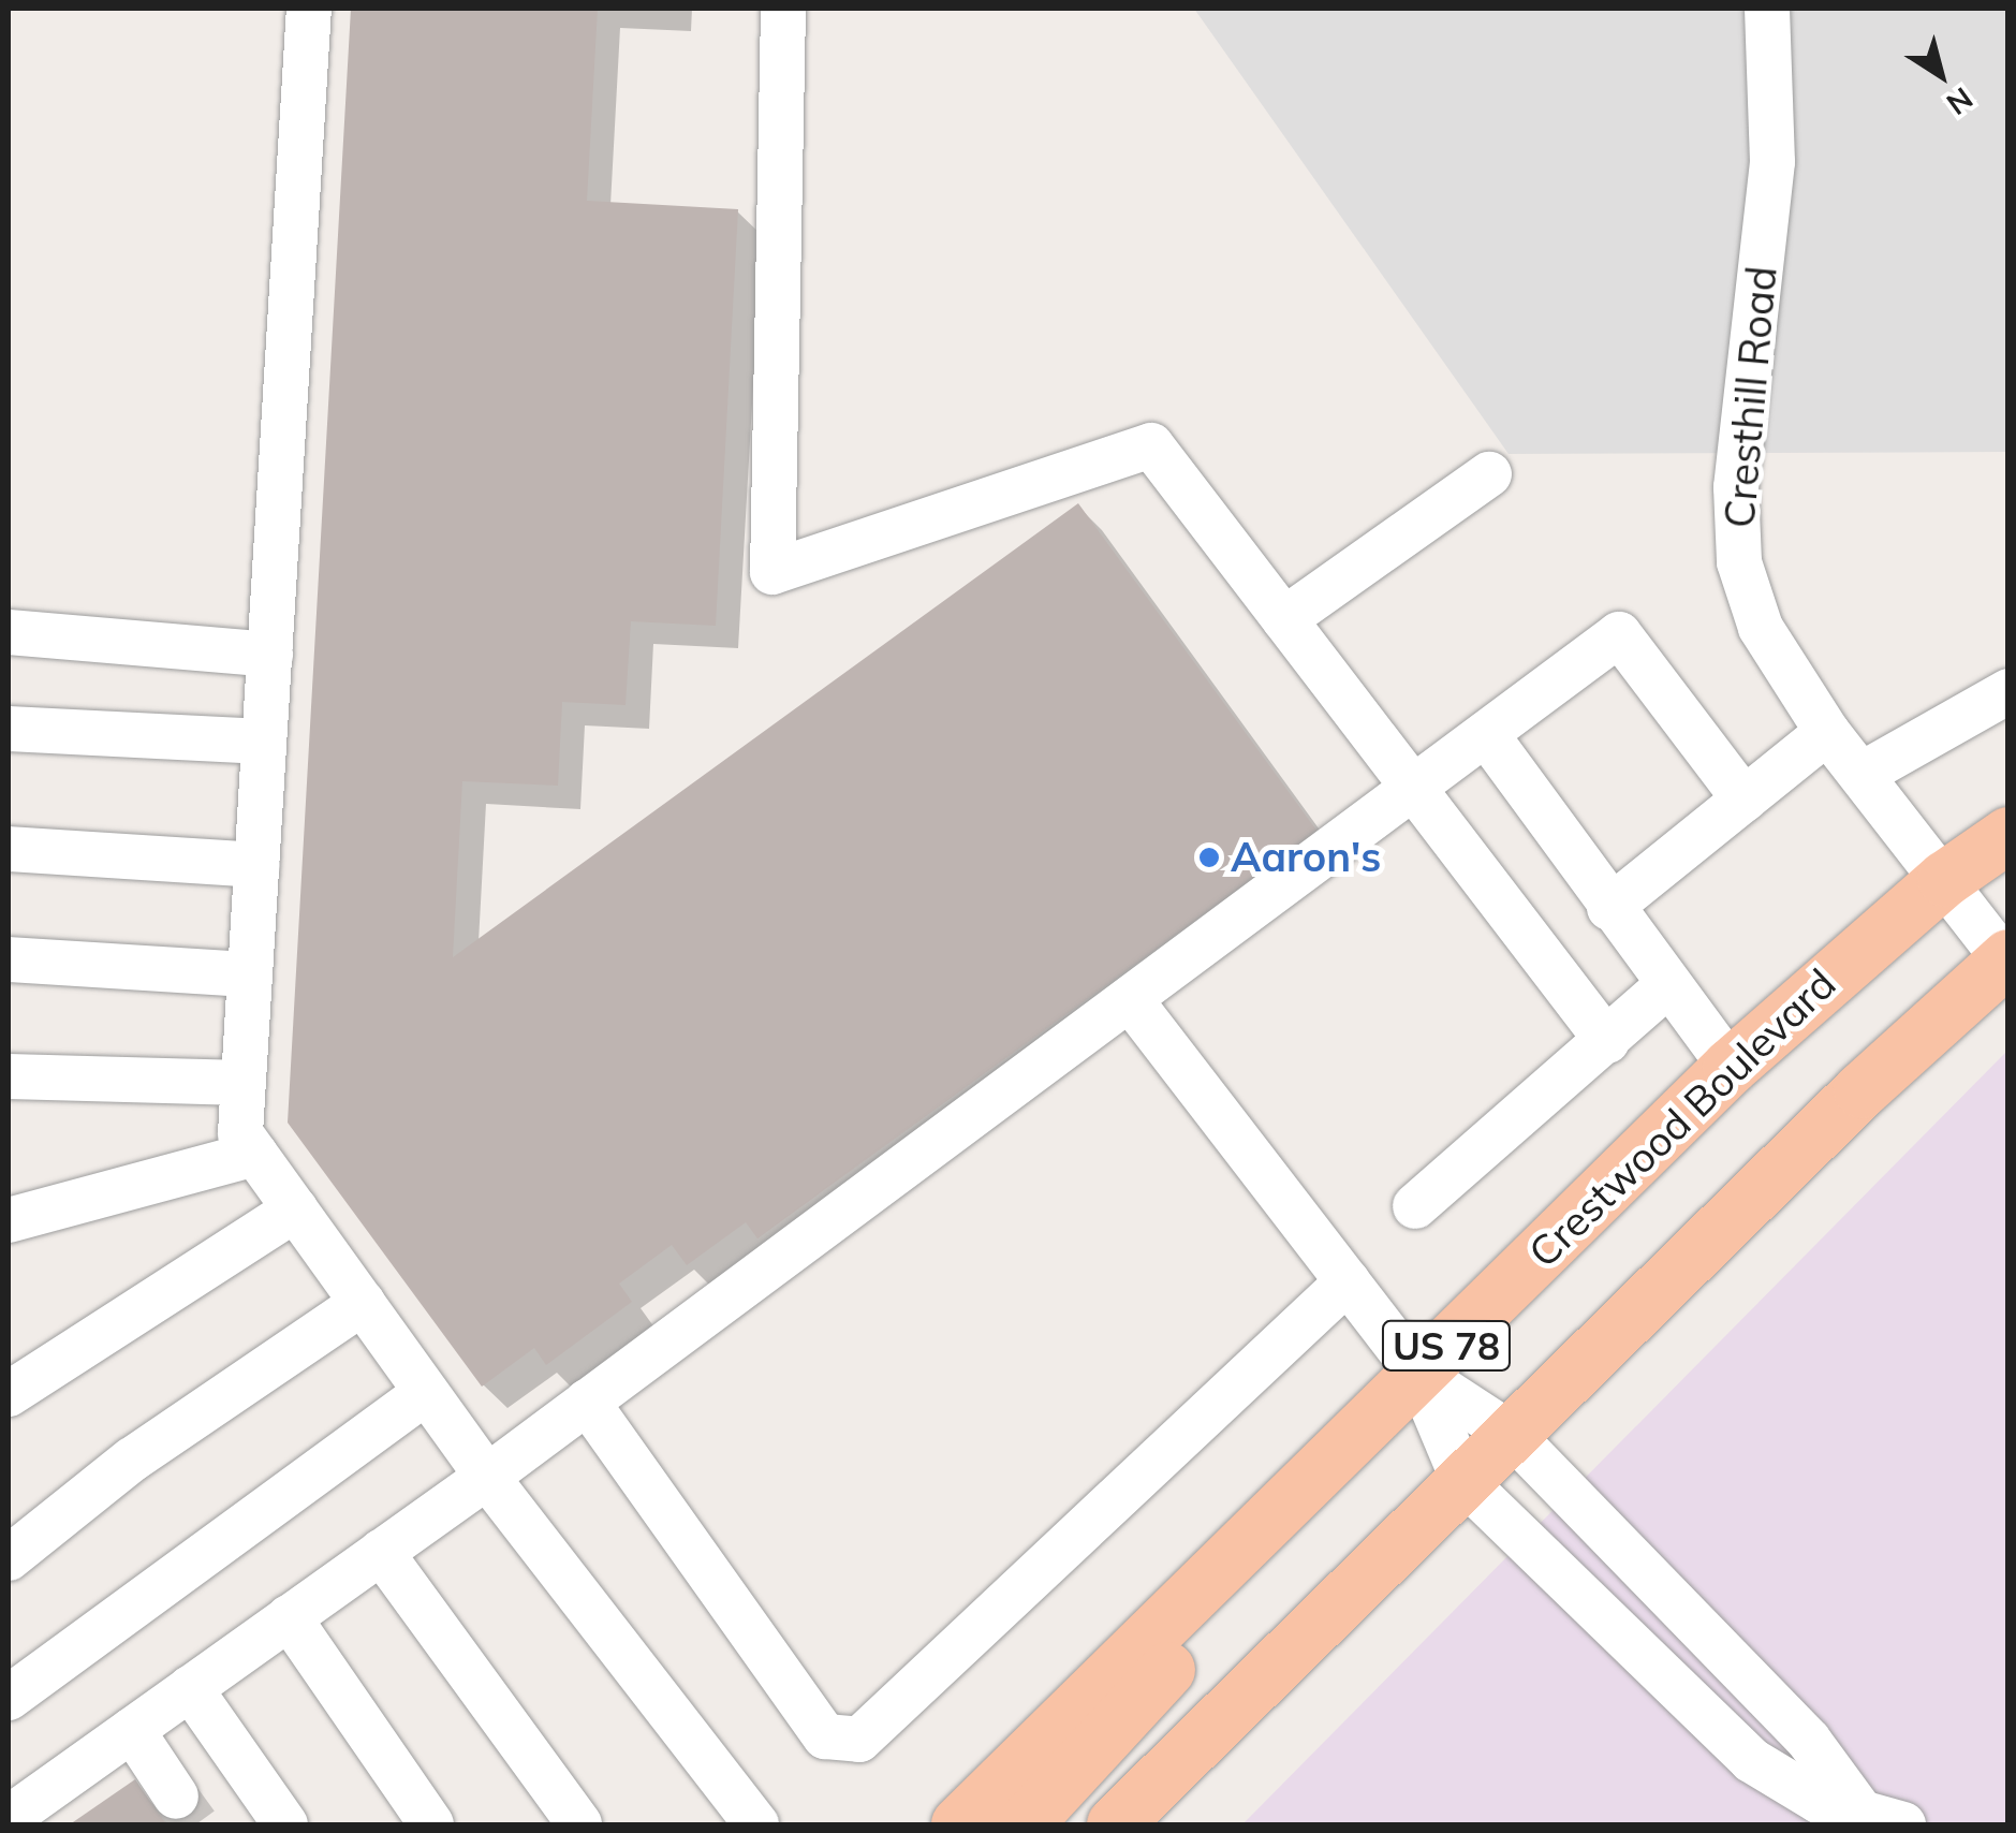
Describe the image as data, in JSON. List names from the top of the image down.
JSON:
{
  "streets": {
    "main road": ["Crestwood Boulevard", "US 78"],
    "street": ["Cresthill Road"]
  },
  "crossings": [
    ["Cresthill Road", "Crestwood Boulevard"],
    ["Cresthill Road", "US 78"]
  ],
  "places": ["Aaron's"],
  "north": "bottom right"
}
